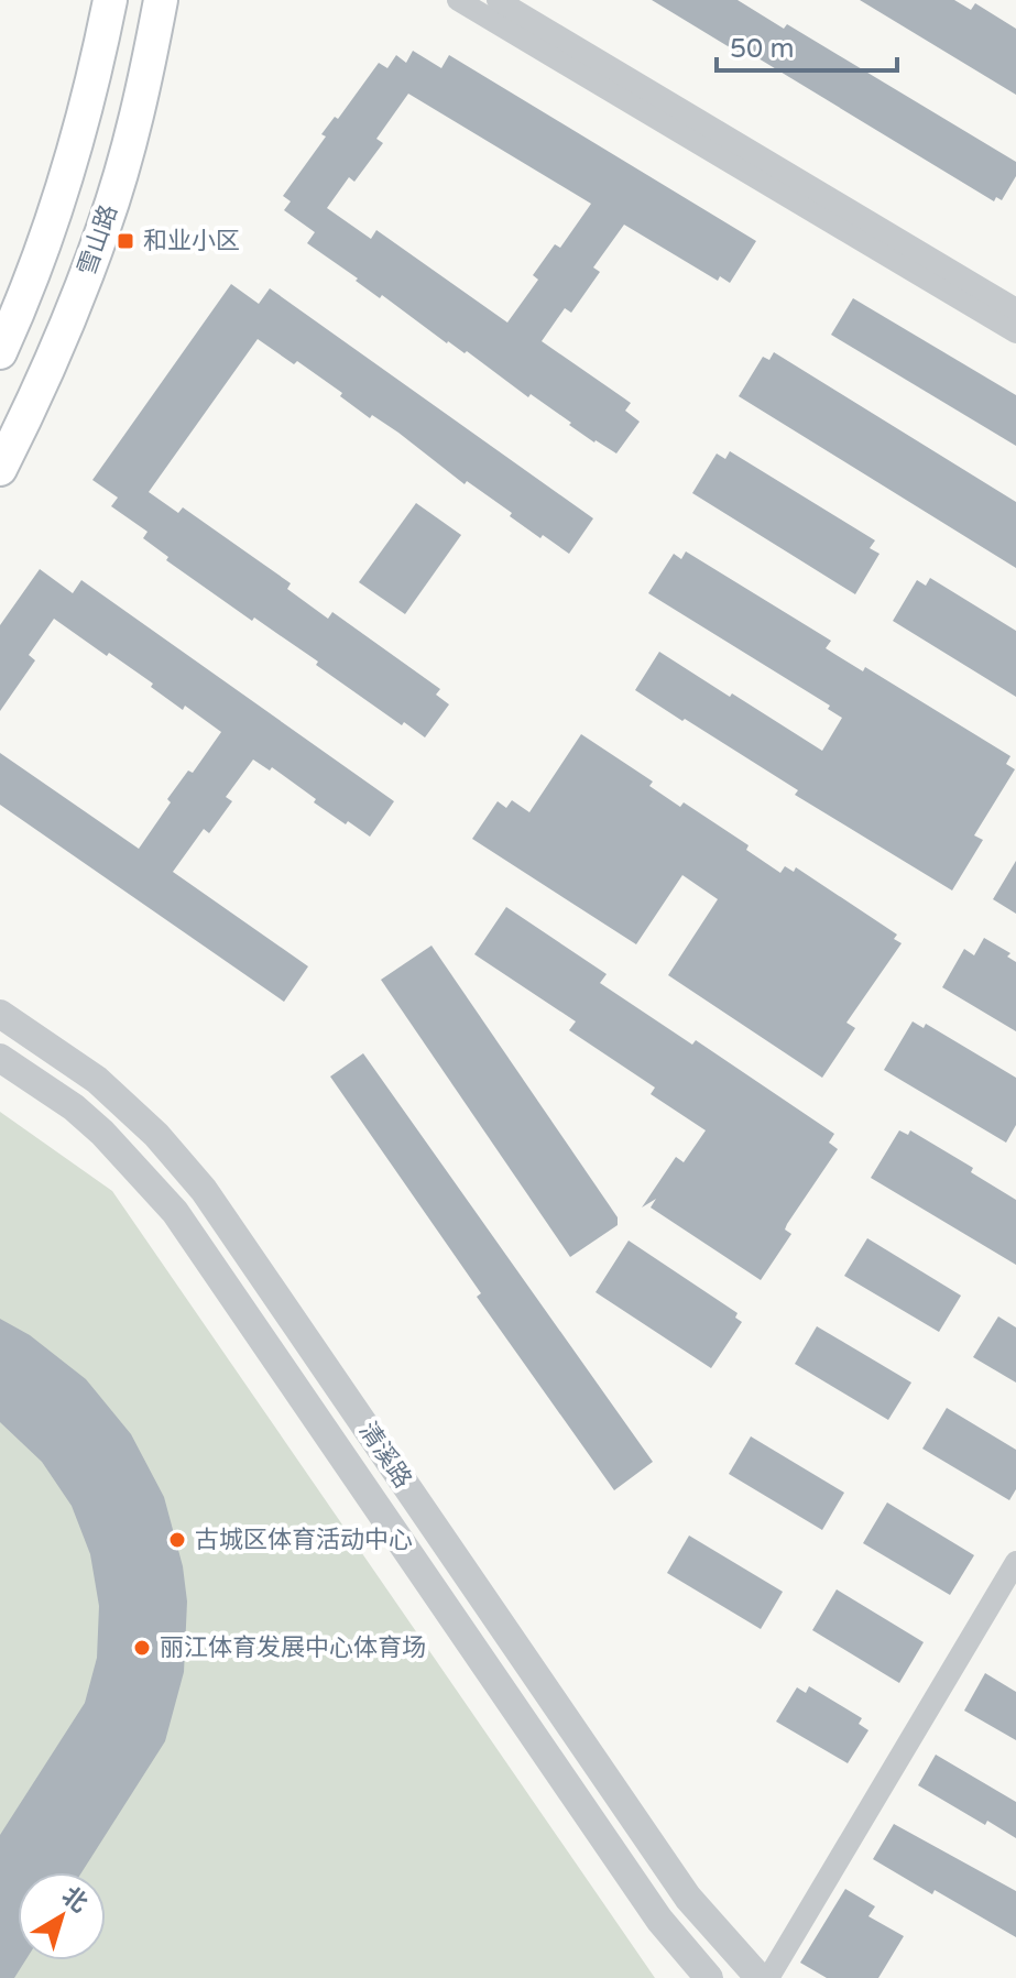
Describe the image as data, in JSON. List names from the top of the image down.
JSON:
{
  "streets": {
    "main road": ["雪山路"],
    "street": ["清溪路"]
  },
  "places": {
    "transit": ["和业小区"],
    "other": ["古城区体育活动中心", "丽江体育发展中心体育场"]
  },
  "scale_bar": "50 m",
  "north": "top right"
}
